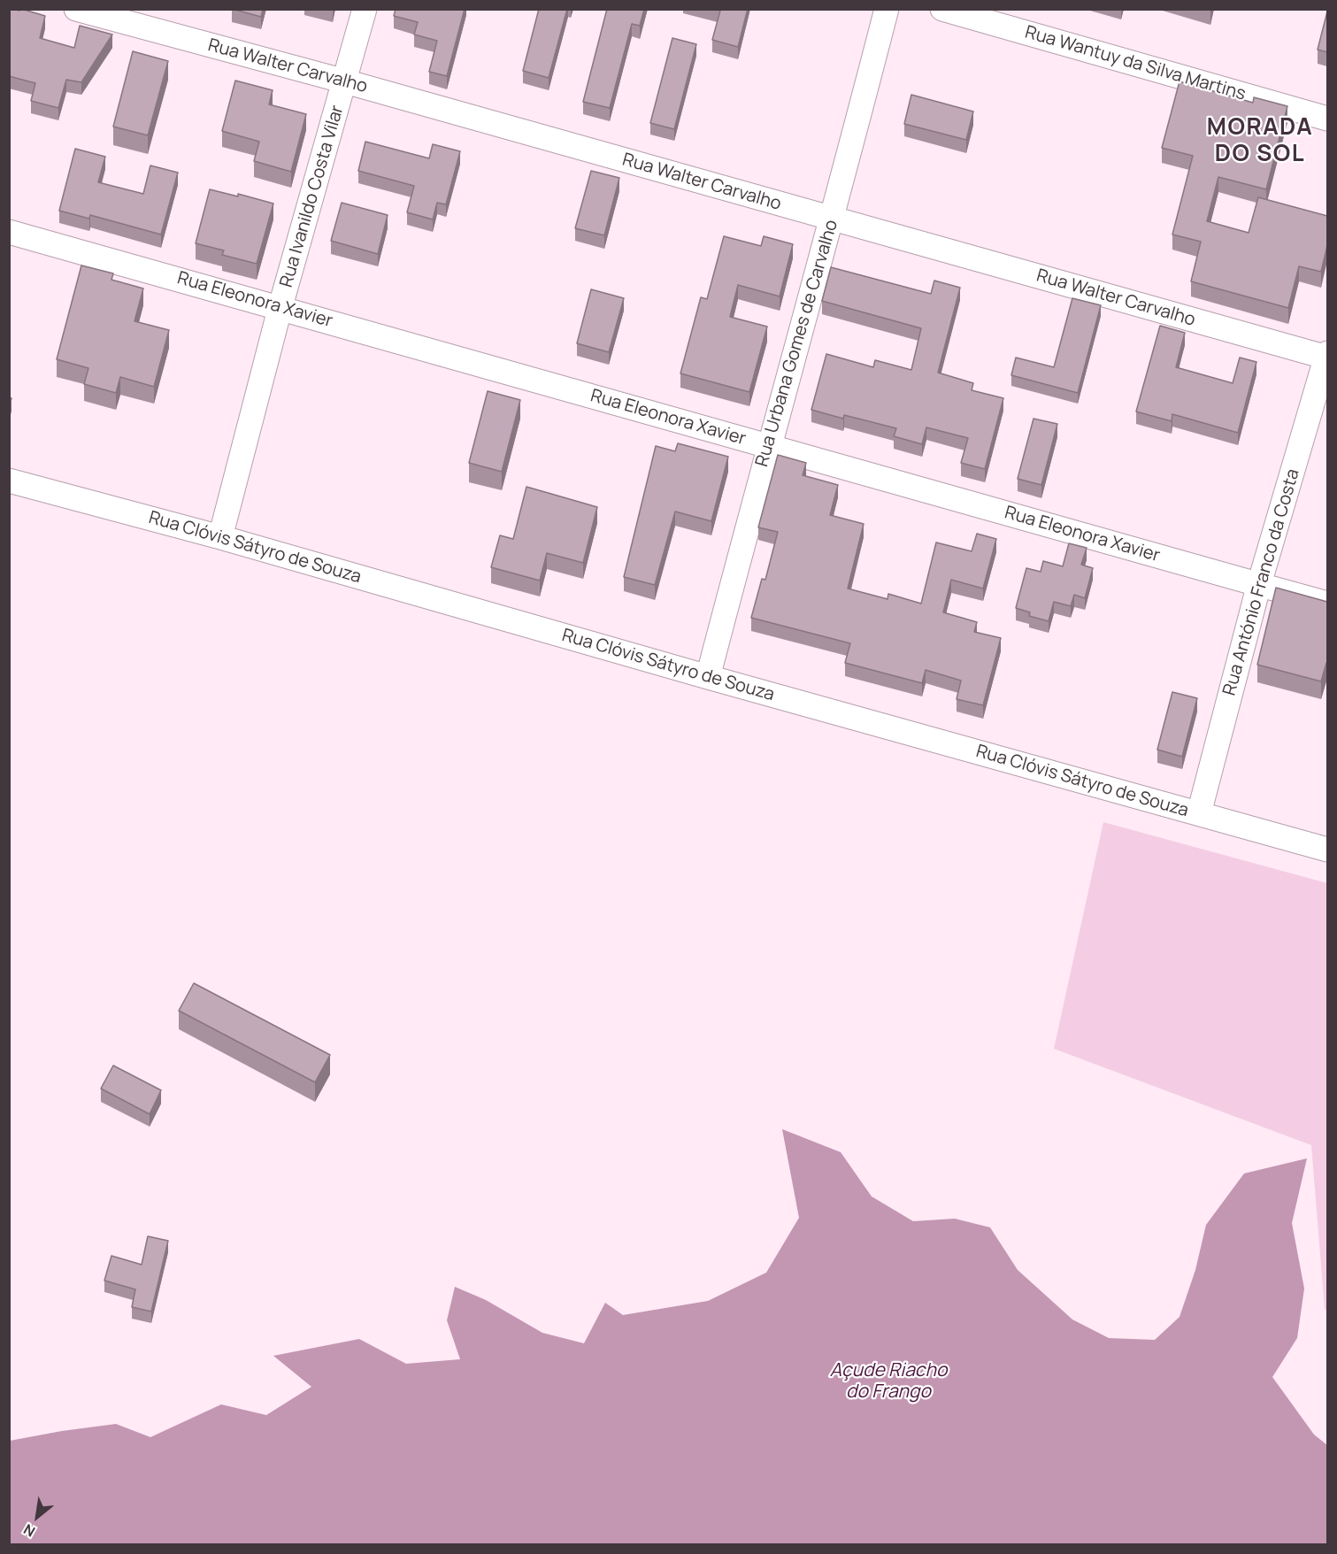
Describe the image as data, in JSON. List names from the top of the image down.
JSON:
{
  "streets": {
    "street": [
      "Rua Wantuy da Silva Martins",
      "Rua Walter Carvalho",
      "Rua Ivanildo Costa Vilar",
      "Rua Eleonora Xavier",
      "Rua Urbana Gomes de Carvalho",
      "Rua Clóvis Sátyro de Souza",
      "Rua António Franco da Costa"
    ]
  },
  "crossings": [
    ["Rua Walter Carvalho", "Rua Ivanildo Costa Vilar"],
    ["Rua Walter Carvalho", "Rua Urbana Gomes de Carvalho"],
    ["Rua Walter Carvalho", "Rua António Franco da Costa"],
    ["Rua Ivanildo Costa Vilar", "Rua Eleonora Xavier"],
    ["Rua Ivanildo Costa Vilar", "Rua Clóvis Sátyro de Souza"],
    ["Rua Eleonora Xavier", "Rua Urbana Gomes de Carvalho"],
    ["Rua Eleonora Xavier", "Rua António Franco da Costa"],
    ["Rua Urbana Gomes de Carvalho", "Rua Clóvis Sátyro de Souza"],
    ["Rua Clóvis Sátyro de Souza", "Rua António Franco da Costa"]
  ],
  "districts": ["MORADA DO SOL"],
  "water": ["Açude Riacho do Frango"],
  "north": "bottom left"
}
